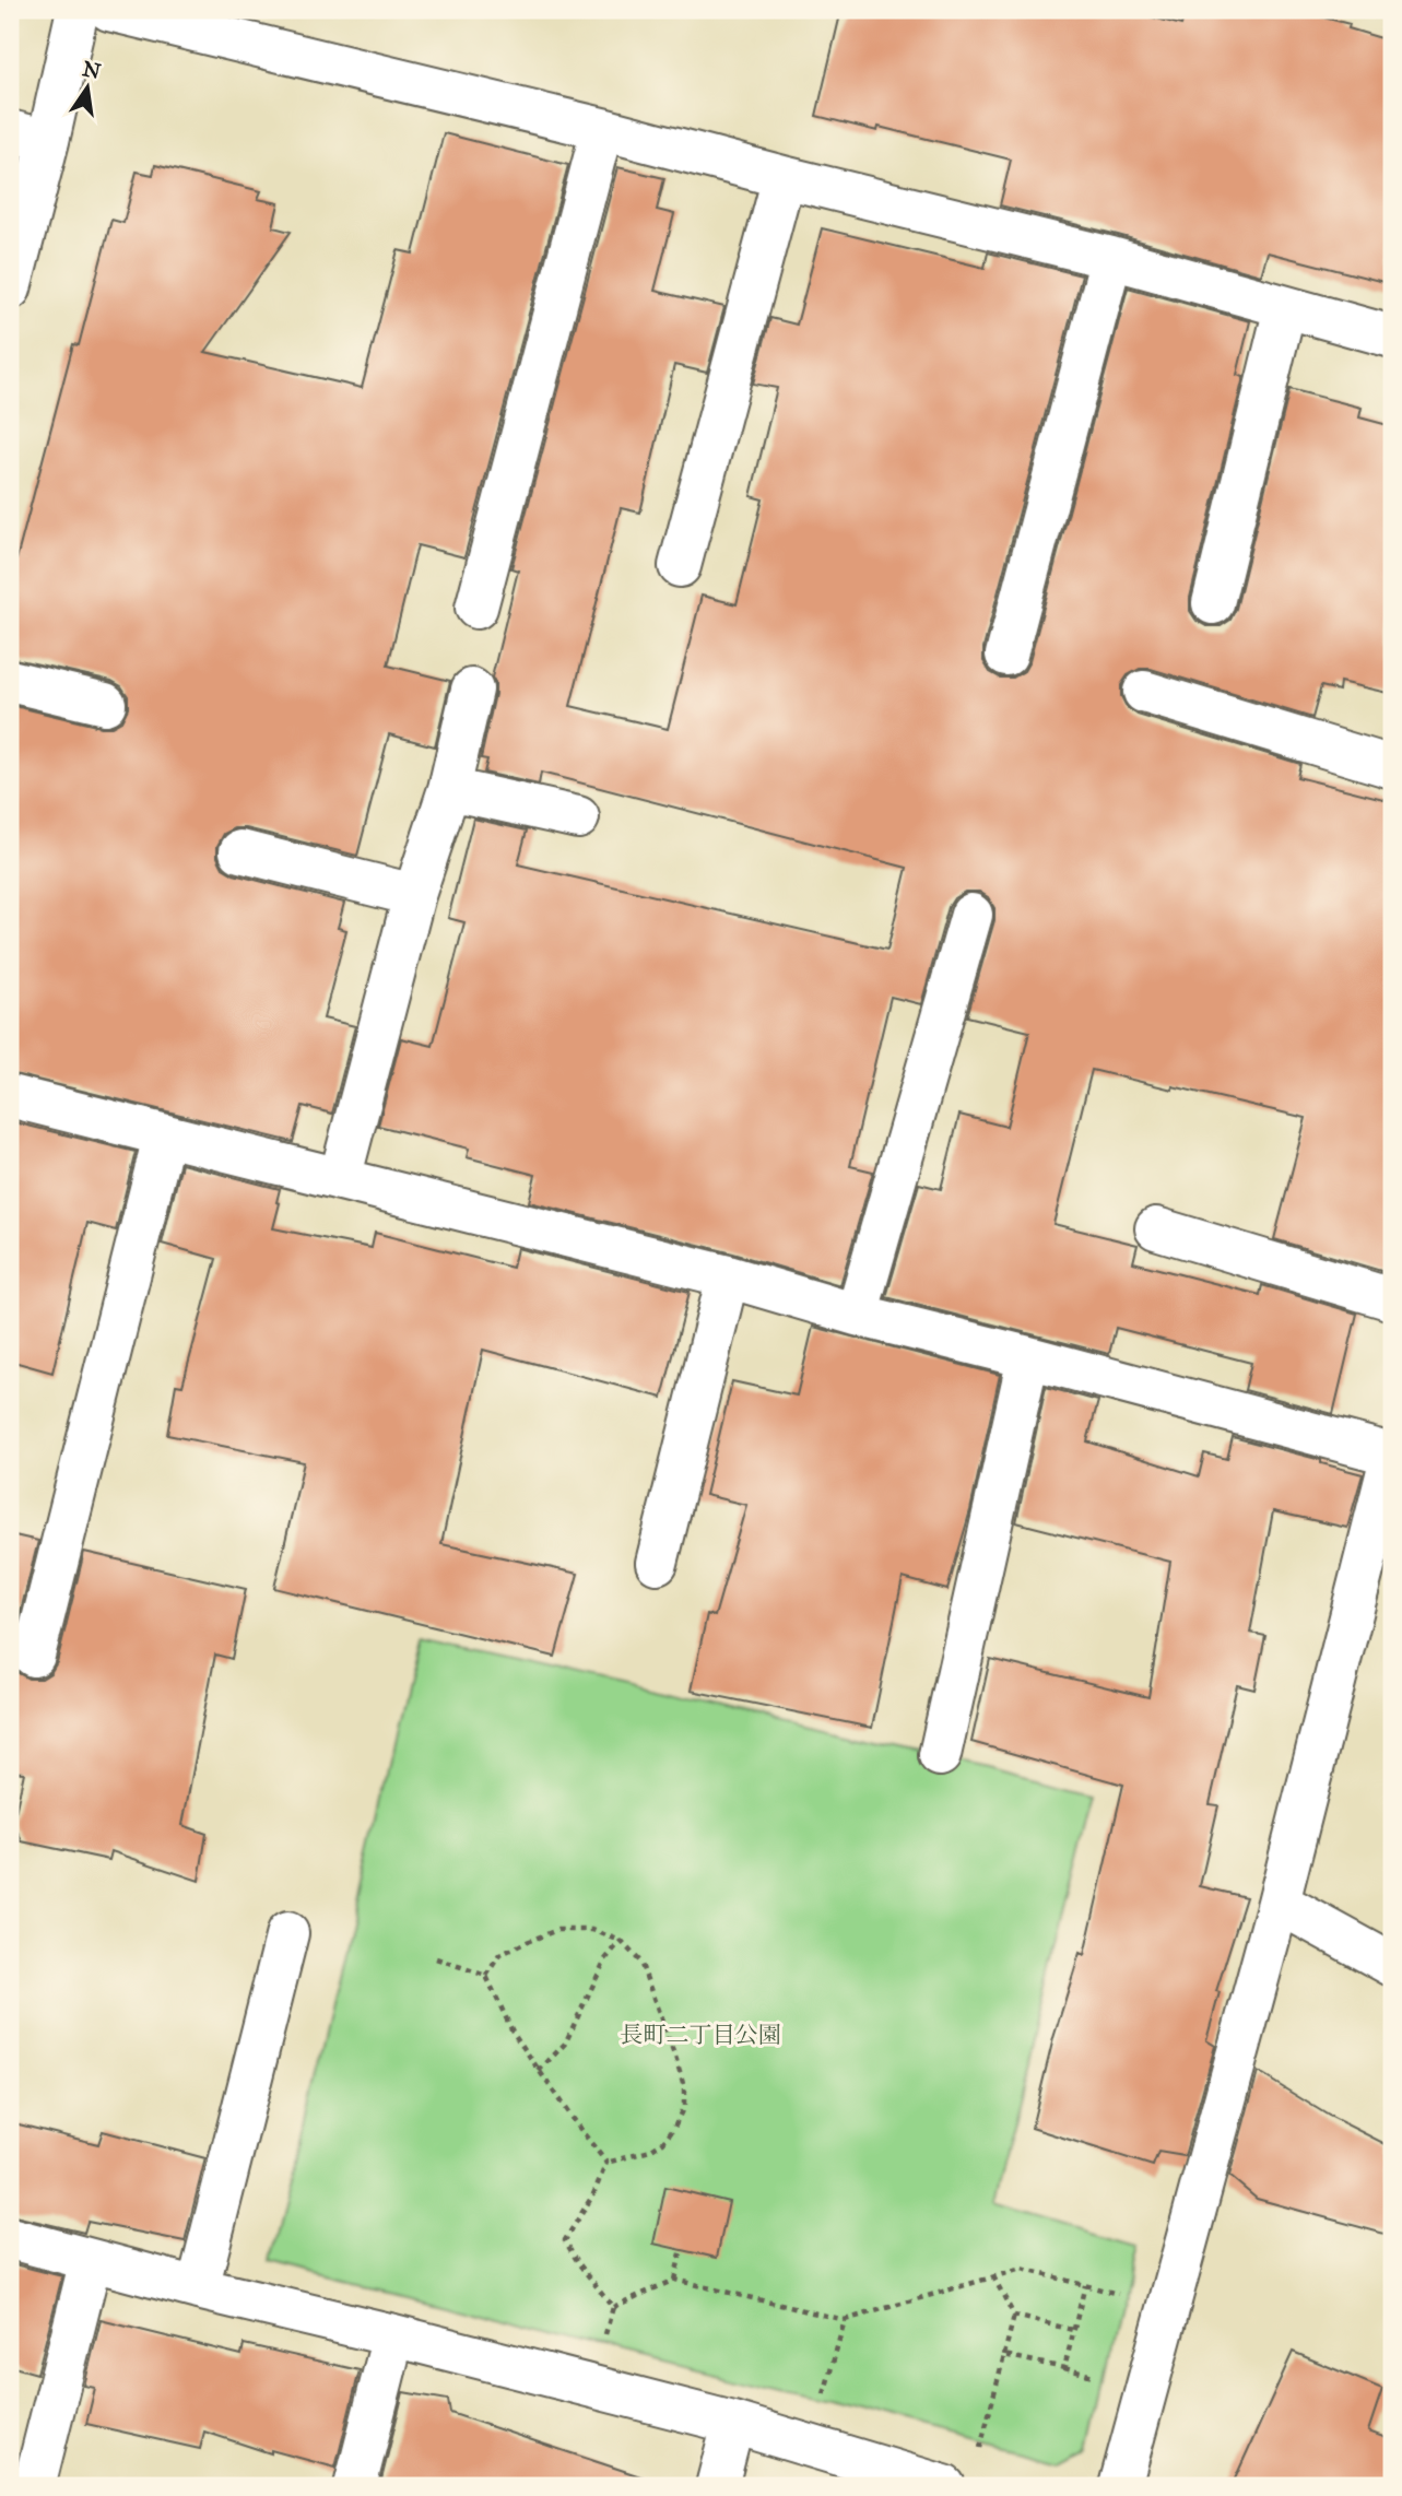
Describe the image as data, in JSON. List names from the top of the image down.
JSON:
{
  "parks": ["長町二丁目公園"],
  "north": "top"
}
